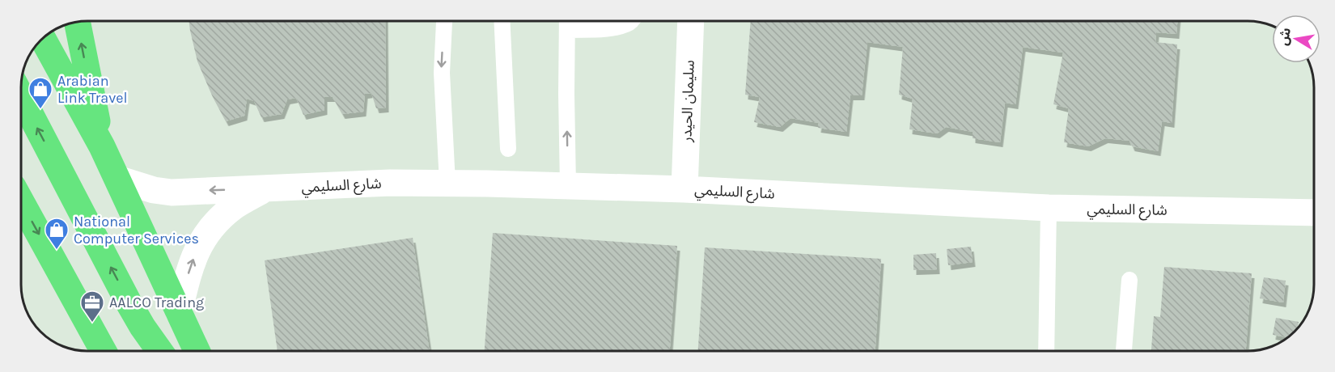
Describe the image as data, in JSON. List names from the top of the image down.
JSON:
{
  "streets": {
    "street": ["سليمان الحيدر", "شارع السليمي"]
  },
  "crossings": [
    ["سليمان الحيدر", "شارع السليمي"]
  ],
  "places": {
    "shop": ["Arabian Link Travel", "National Computer Services"],
    "office": ["AALCO Trading"]
  },
  "north": "left"
}
